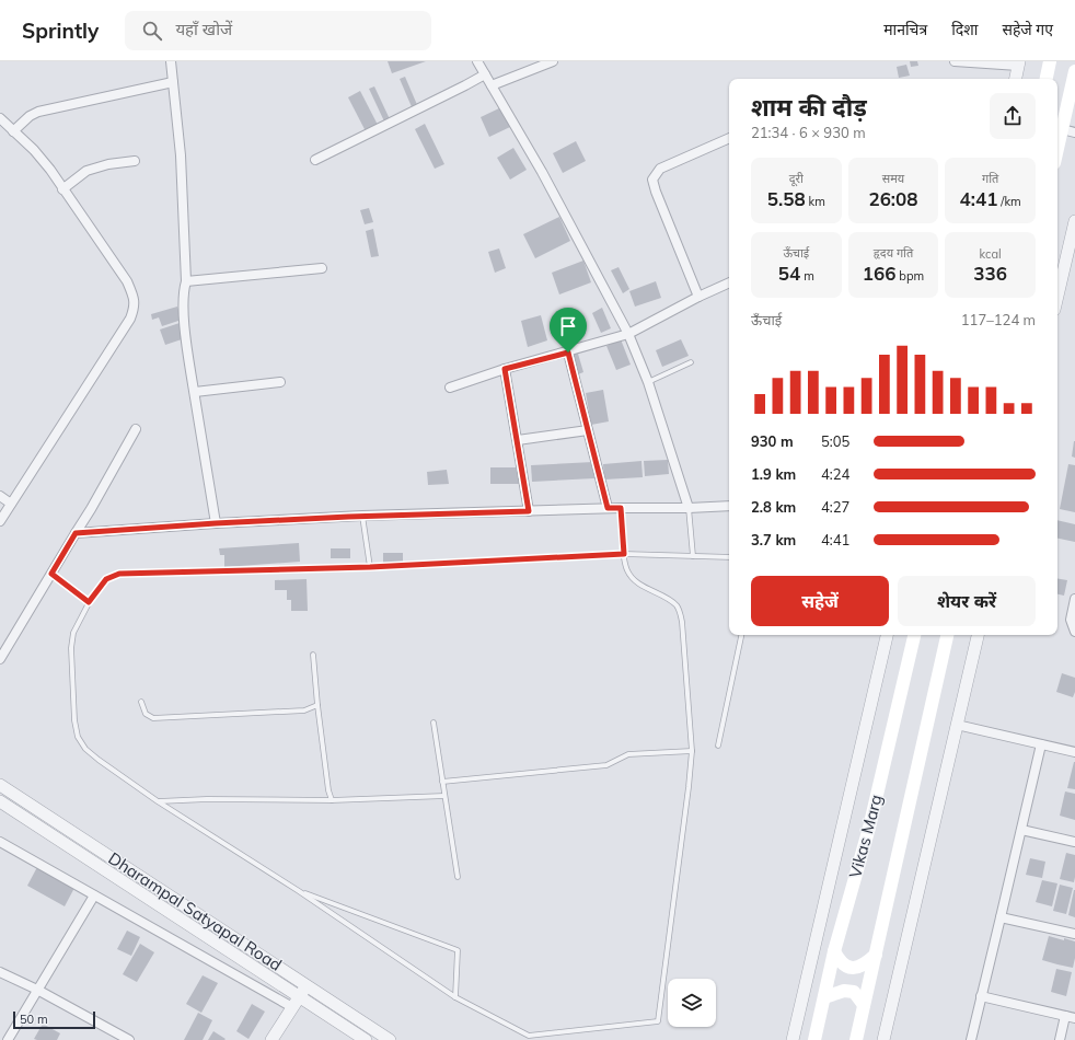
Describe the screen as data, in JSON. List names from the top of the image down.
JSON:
{
  "streets": {
    "main road": ["Vikas Marg"],
    "street": ["Dharampal Satyapal Road"]
  },
  "scale_bar": "50 m",
  "page": {
    "header": "Sprintly",
    "search": "यहाँ खोजें",
    "nav": ["मानचित्र", "दिशा", "सहेजे गए"],
    "heading": ["शाम की दौड़", "21:34 · 6 × 930 m"],
    "stats": [
      ["दूरी", "5.58 km"],
      ["समय", "26:08"],
      ["गति", "4:41 /km"],
      ["ऊँचाई", "54 m"],
      ["हृदय गति", "166 bpm"],
      ["kcal", "336"]
    ],
    "chart": ["ऊँचाई", "117–124 m"],
    "list": [
      {
        "name": "930 m",
        "note": "5:05"
      },
      {
        "name": "1.9 km",
        "note": "4:24"
      },
      {
        "name": "2.8 km",
        "note": "4:27"
      },
      {
        "name": "3.7 km",
        "note": "4:41"
      }
    ],
    "buttons": ["सहेजें", "शेयर करें"],
    "scale": "50 m"
  }
}
